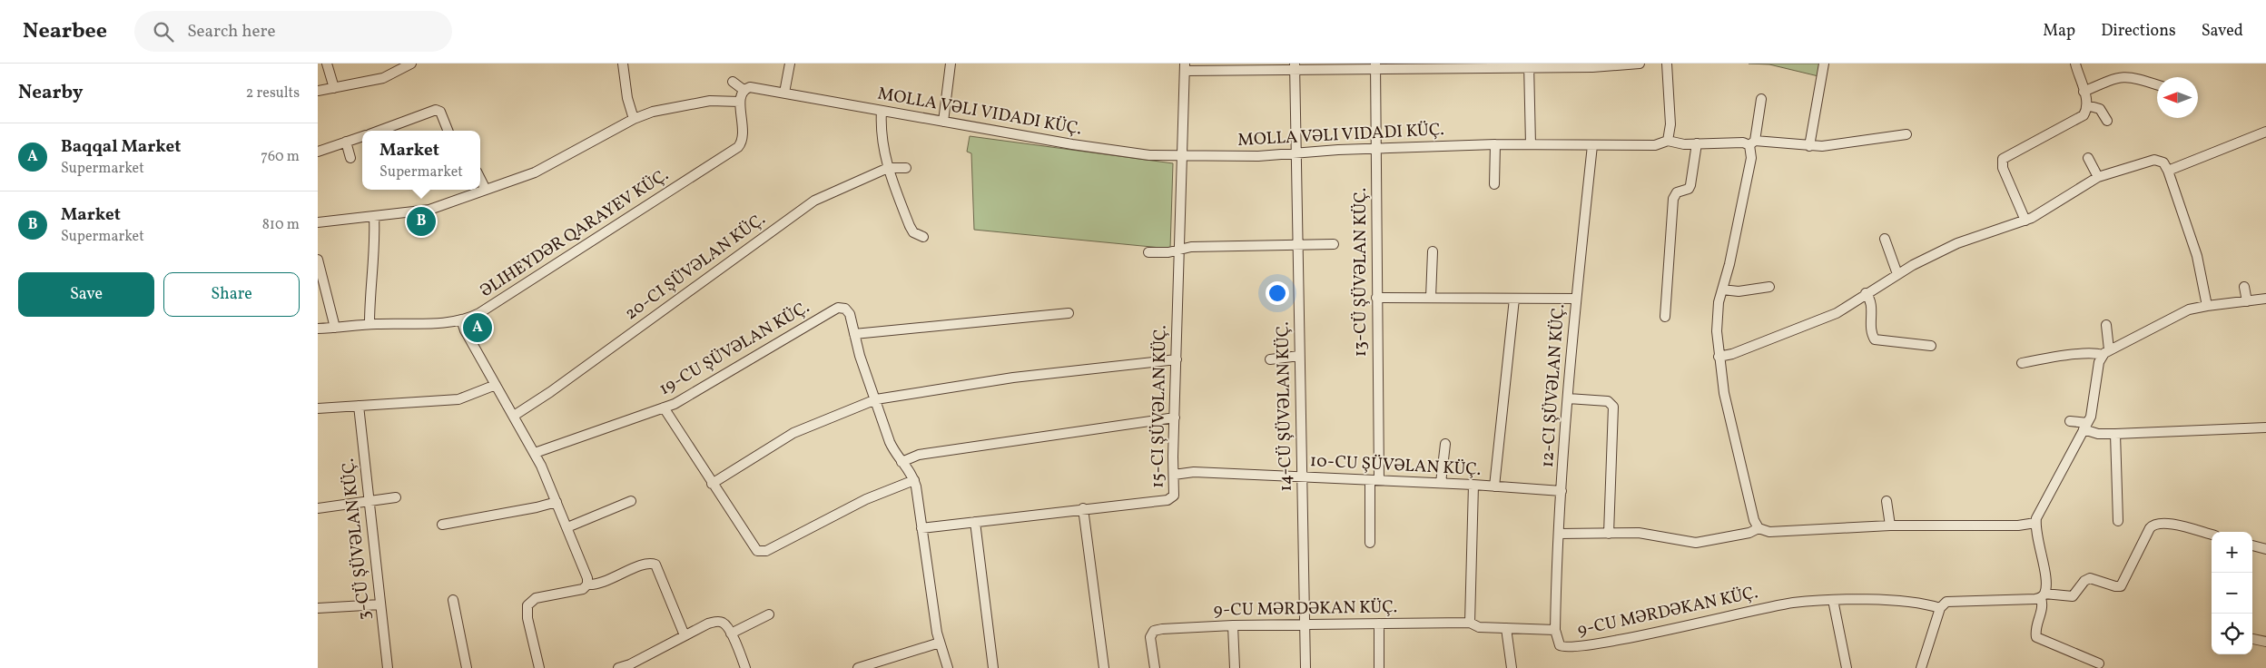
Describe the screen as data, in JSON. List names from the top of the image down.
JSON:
{
  "streets": {
    "street": [
      "MOLLA VƏLI VIDADI KÜÇ.",
      "ƏLIHEYDƏR QARAYEV KÜÇ.",
      "20-CI ŞÜVƏLAN KÜÇ.",
      "13-CÜ ŞÜVƏLAN KÜÇ.",
      "19-CU ŞÜVƏLAN KÜÇ.",
      "12-CI ŞÜVƏLAN KÜÇ.",
      "15-CI ŞÜVƏLAN KÜÇ.",
      "14-CÜ ŞÜVƏLAN KÜÇ.",
      "10-CU ŞÜVƏLAN KÜÇ.",
      "3-CÜ ŞÜVƏLAN KÜÇ.",
      "9-CU MƏRDƏKAN KÜÇ."
    ]
  },
  "crossings": [
    ["MOLLA VƏLI VIDADI KÜÇ.", "13-CÜ ŞÜVƏLAN KÜÇ."],
    ["MOLLA VƏLI VIDADI KÜÇ.", "12-CI ŞÜVƏLAN KÜÇ."],
    ["MOLLA VƏLI VIDADI KÜÇ.", "15-CI ŞÜVƏLAN KÜÇ."],
    ["MOLLA VƏLI VIDADI KÜÇ.", "14-CÜ ŞÜVƏLAN KÜÇ."],
    ["13-CÜ ŞÜVƏLAN KÜÇ.", "10-CU ŞÜVƏLAN KÜÇ."],
    ["19-CU ŞÜVƏLAN KÜÇ.", "15-CI ŞÜVƏLAN KÜÇ."],
    ["12-CI ŞÜVƏLAN KÜÇ.", "10-CU ŞÜVƏLAN KÜÇ."],
    ["12-CI ŞÜVƏLAN KÜÇ.", "9-CU MƏRDƏKAN KÜÇ."],
    ["15-CI ŞÜVƏLAN KÜÇ.", "10-CU ŞÜVƏLAN KÜÇ."],
    ["14-CÜ ŞÜVƏLAN KÜÇ.", "10-CU ŞÜVƏLAN KÜÇ."],
    ["14-CÜ ŞÜVƏLAN KÜÇ.", "9-CU MƏRDƏKAN KÜÇ."]
  ],
  "north": "left",
  "page": {
    "header": "Nearbee",
    "search": "Search here",
    "nav": ["Map", "Directions", "Saved"],
    "heading": ["Nearby", "2 results"],
    "list": [
      {
        "mark": "A",
        "name": "Baqqal Market",
        "note": "Supermarket",
        "value": "760 m"
      },
      {
        "mark": "B",
        "name": "Market",
        "note": "Supermarket",
        "value": "810 m"
      }
    ],
    "popup": ["Market", "Supermarket"],
    "pins": ["B", "A"],
    "buttons": ["Save", "Share"],
    "map_buttons": ["+", "−"]
  }
}
